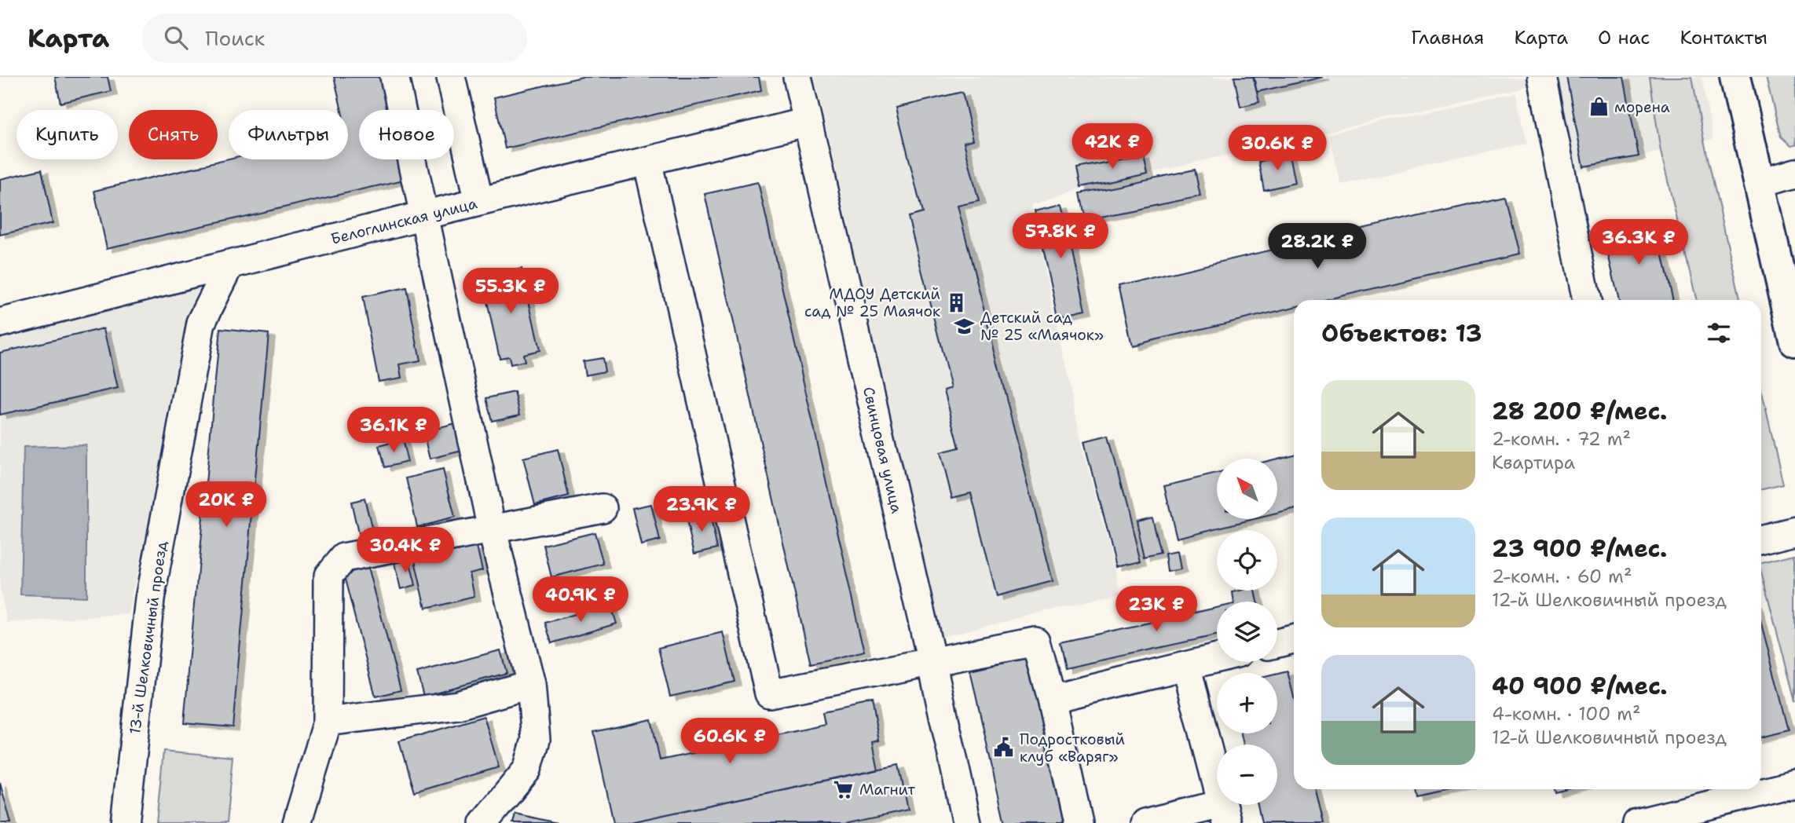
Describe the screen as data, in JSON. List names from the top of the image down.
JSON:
{
  "streets": {
    "street": ["Белоглинская улица", "Свинцовая улица", "13-й Шелковичный проезд"]
  },
  "crossings": [
    ["Белоглинская улица", "Свинцовая улица"],
    ["Белоглинская улица", "13-й Шелковичный проезд"]
  ],
  "places": {
    "shop": ["морена"],
    "building": ["МДОУ Детский сад № 25 Маячок"],
    "school or university": ["Детский сад № 25 «Маячок»"],
    "public building": ["Подростковый клуб «Варяг»"],
    "supermarket": ["Магнит"]
  },
  "north": "top left",
  "page": {
    "header": "Карта",
    "search": "Поиск",
    "nav": [
      "Главная",
      "Карта",
      "О нас",
      "Контакты"
    ],
    "chip": [
      "Купить",
      "Снять",
      "Фильтры",
      "Новое"
    ],
    "price": [
      "42K ₽",
      "30.6K ₽",
      "57.8K ₽",
      "36.3K ₽",
      "28.2K ₽",
      "55.3K ₽",
      "36.1K ₽",
      "20K ₽",
      "23.9K ₽",
      "30.4K ₽",
      "40.9K ₽",
      "23K ₽",
      "60.6K ₽"
    ],
    "heading": "Объектов: 13",
    "list": [
      {
        "name": "28 200 ₽/мес.",
        "note": "2-комн. · 72 m² · Квартира"
      },
      {
        "name": "23 900 ₽/мес.",
        "note": "2-комн. · 60 m² · 12-й Шелковичный проезд"
      },
      {
        "name": "40 900 ₽/мес.",
        "note": "4-комн. · 100 m² · 12-й Шелковичный проезд"
      }
    ],
    "map_buttons": ["+", "−"]
  }
}
